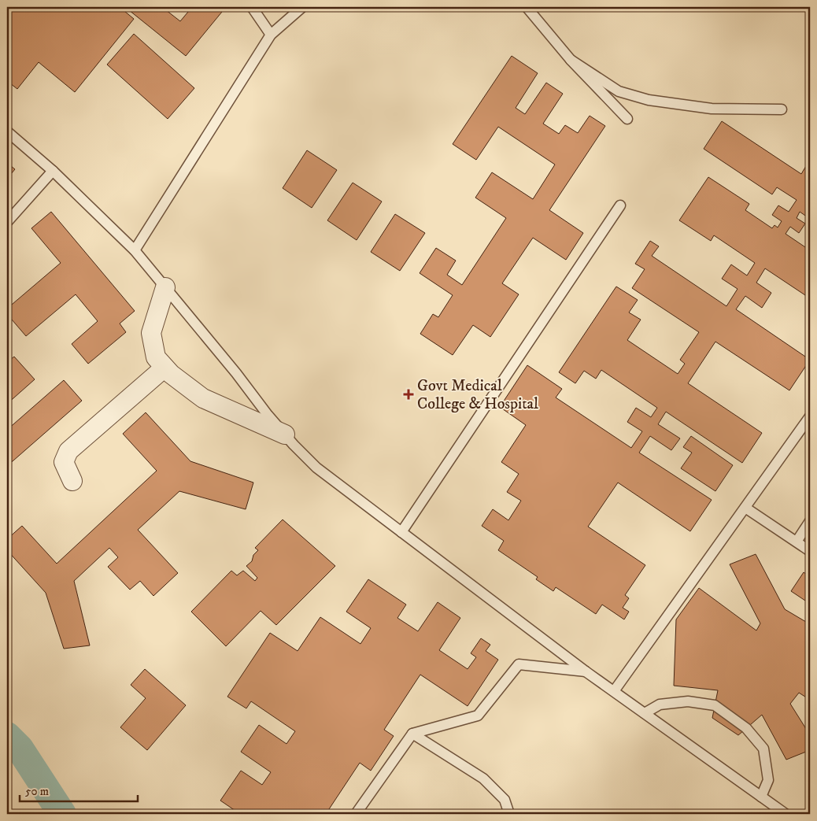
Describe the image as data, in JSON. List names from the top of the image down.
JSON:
{
  "places": {
    "health": ["Govt Medical College & Hospital"]
  },
  "scale_bar": "50 m"
}
